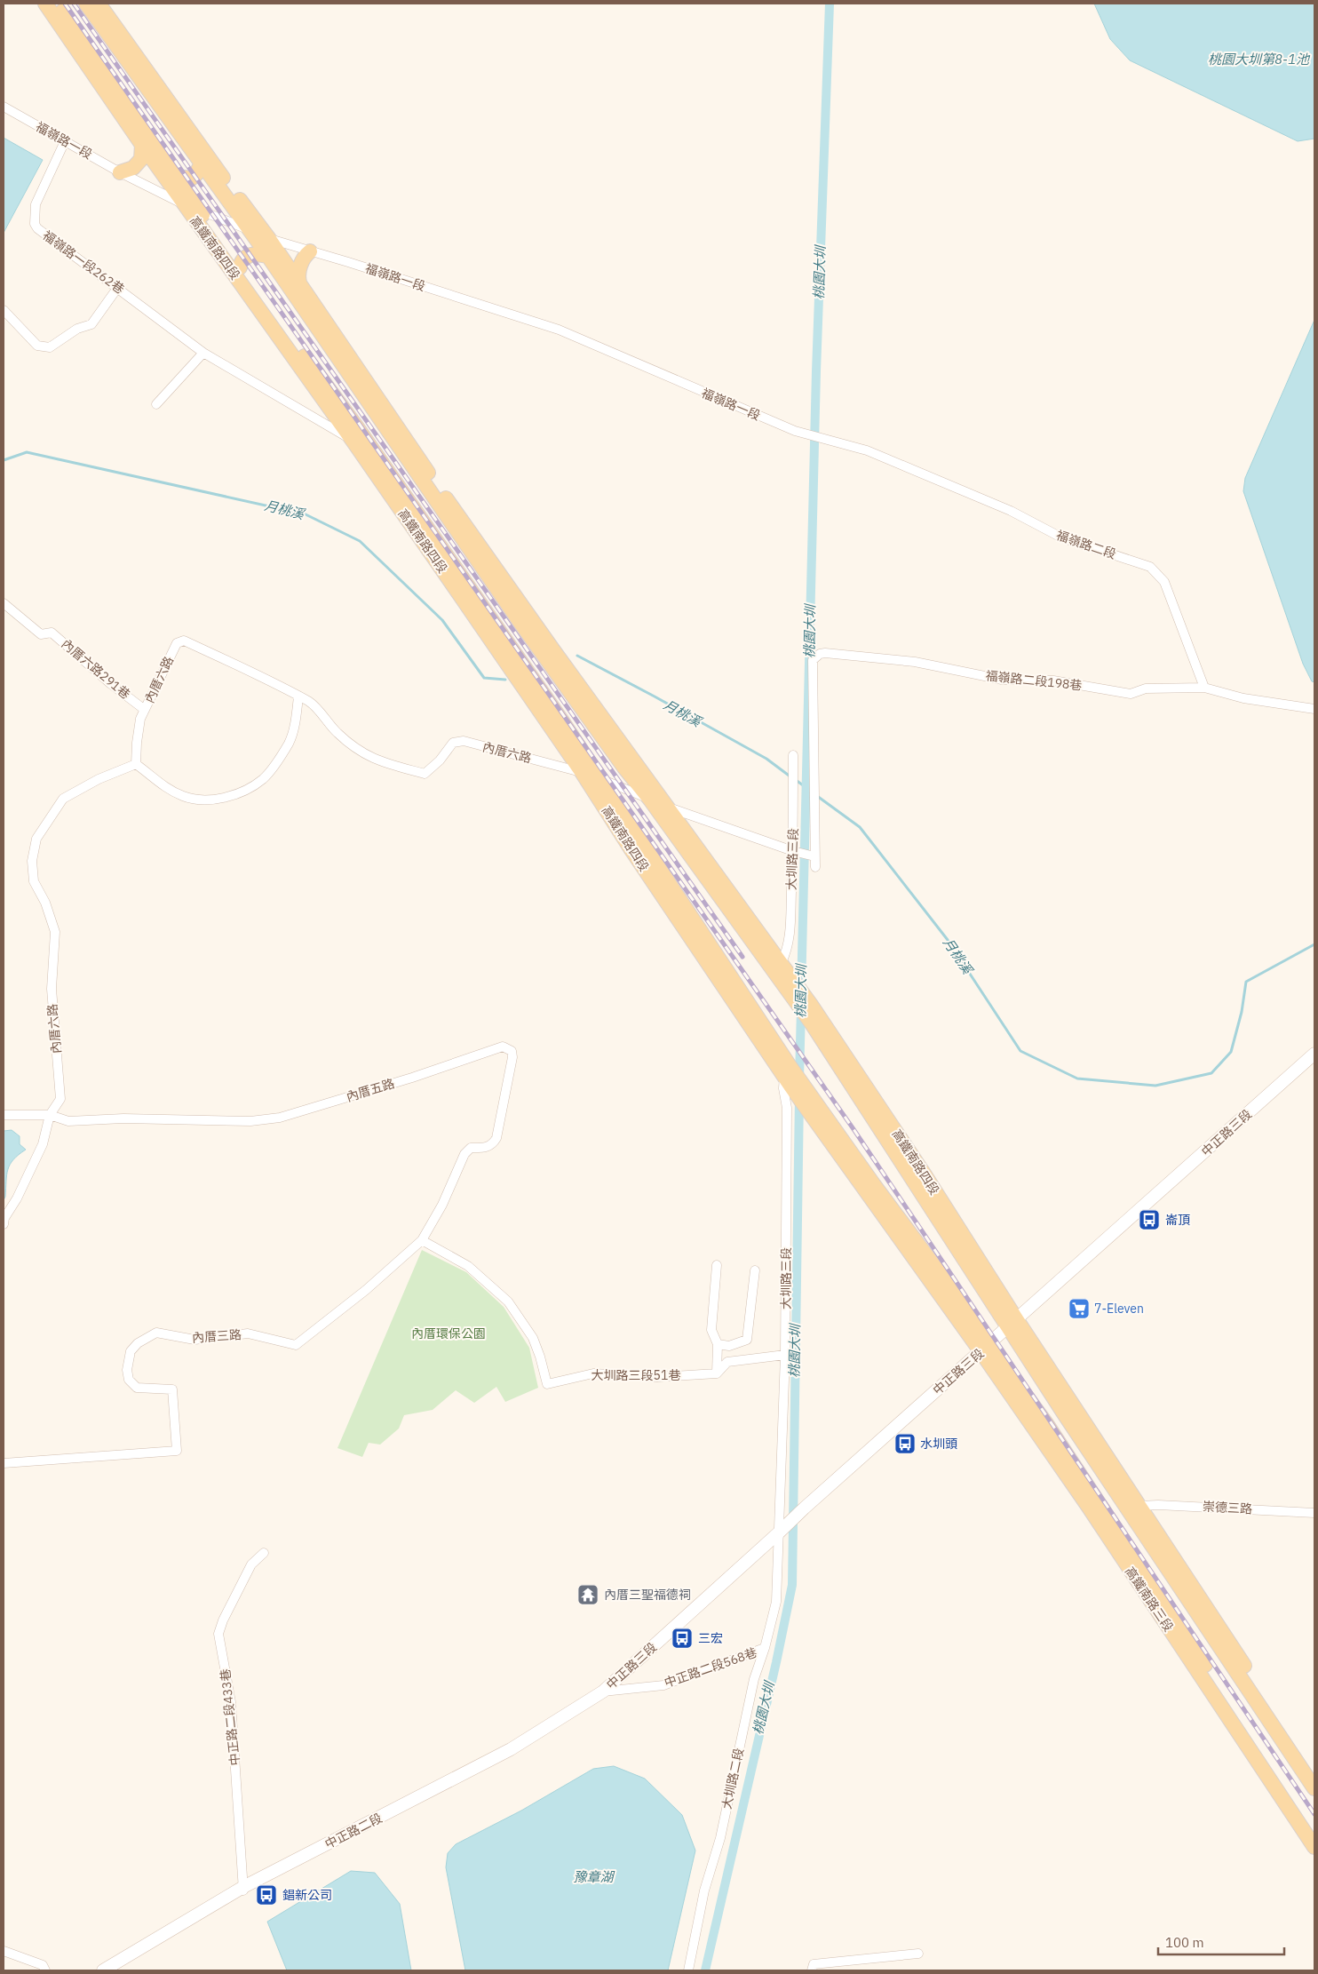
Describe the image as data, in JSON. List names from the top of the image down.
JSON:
{
  "streets": {
    "main road": [
      "高鐵南路四段",
      "中正路三段",
      "高鐵南路三段",
      "中正路二段"
    ],
    "street": [
      "福嶺路一段",
      "福嶺路一段262巷",
      "福嶺路二段",
      "內厝六路291巷",
      "內厝六路",
      "福嶺路二段198巷",
      "大圳路三段",
      "內厝五路",
      "內厝三路",
      "大圳路三段51巷",
      "崇德三路",
      "中正路二段568巷",
      "中正路二段433巷",
      "大圳路二段"
    ]
  },
  "crossings": [
    ["福嶺路一段", "高鐵南路四段"],
    ["福嶺路一段", "福嶺路一段262巷"],
    ["福嶺路一段", "福嶺路二段"],
    ["高鐵南路四段", "福嶺路一段262巷"],
    ["高鐵南路四段", "內厝六路"],
    ["高鐵南路四段", "大圳路三段"],
    ["高鐵南路四段", "中正路三段"],
    ["福嶺路二段", "福嶺路二段198巷"],
    ["內厝六路291巷", "內厝六路"],
    ["內厝六路", "內厝五路"],
    ["福嶺路二段198巷", "大圳路三段"],
    ["大圳路三段", "中正路三段"],
    ["大圳路三段", "大圳路二段"],
    ["內厝五路", "內厝三路"],
    ["內厝五路", "大圳路三段51巷"],
    ["中正路三段", "高鐵南路三段"],
    ["中正路三段", "中正路二段568巷"],
    ["中正路三段", "大圳路二段"],
    ["中正路三段", "中正路二段"],
    ["內厝三路", "大圳路三段51巷"],
    ["中正路二段568巷", "大圳路二段"],
    ["中正路二段568巷", "中正路二段"],
    ["中正路二段433巷", "中正路二段"]
  ],
  "water": [
    "桃園大圳第8-1池",
    "桃園大圳",
    "月桃溪",
    "豫章湖"
  ],
  "parks": ["內厝環保公園"],
  "places": {
    "bus stop": [
      "崙頂",
      "水圳頭",
      "三宏",
      "錩新公司"
    ],
    "supermarket": ["7-Eleven"],
    "temple": ["內厝三聖福德祠"]
  },
  "scale_bar": "100 m"
}
